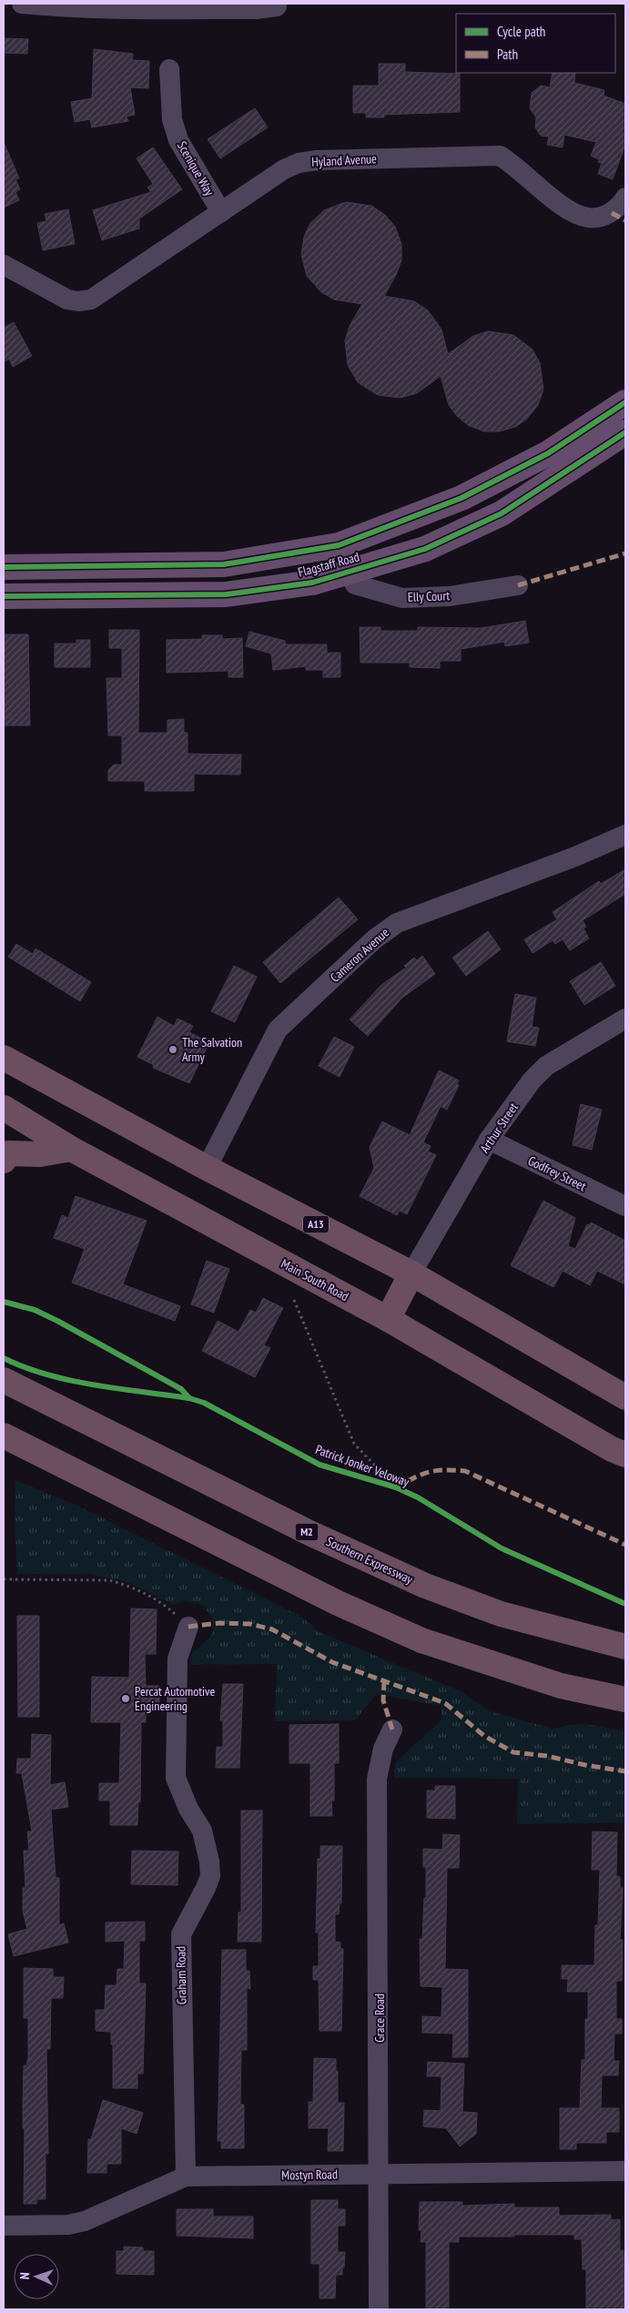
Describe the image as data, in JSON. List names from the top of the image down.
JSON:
{
  "streets": {
    "highway": [
      "A13",
      "Main South Road",
      "M2",
      "Southern Expressway"
    ],
    "main road": ["Flagstaff Road"],
    "street": [
      "Hyland Avenue",
      "Scenique Way",
      "Elly Court",
      "Cameron Avenue",
      "Arthur Street",
      "Godfrey Street",
      "Graham Road",
      "Grace Road",
      "Mostyn Road"
    ],
    "cycle path": ["Patrick Jonker Veloway"]
  },
  "crossings": [
    ["Hyland Avenue", "Scenique Way"],
    ["Flagstaff Road", "Elly Court"],
    ["Cameron Avenue", "A13"],
    ["Arthur Street", "Godfrey Street"],
    ["Arthur Street", "A13"],
    ["Graham Road", "Mostyn Road"],
    ["Grace Road", "Mostyn Road"]
  ],
  "places": ["The Salvation Army", "Percat Automotive Engineering"],
  "legend": ["Cycle path", "Path"],
  "north": "left"
}
